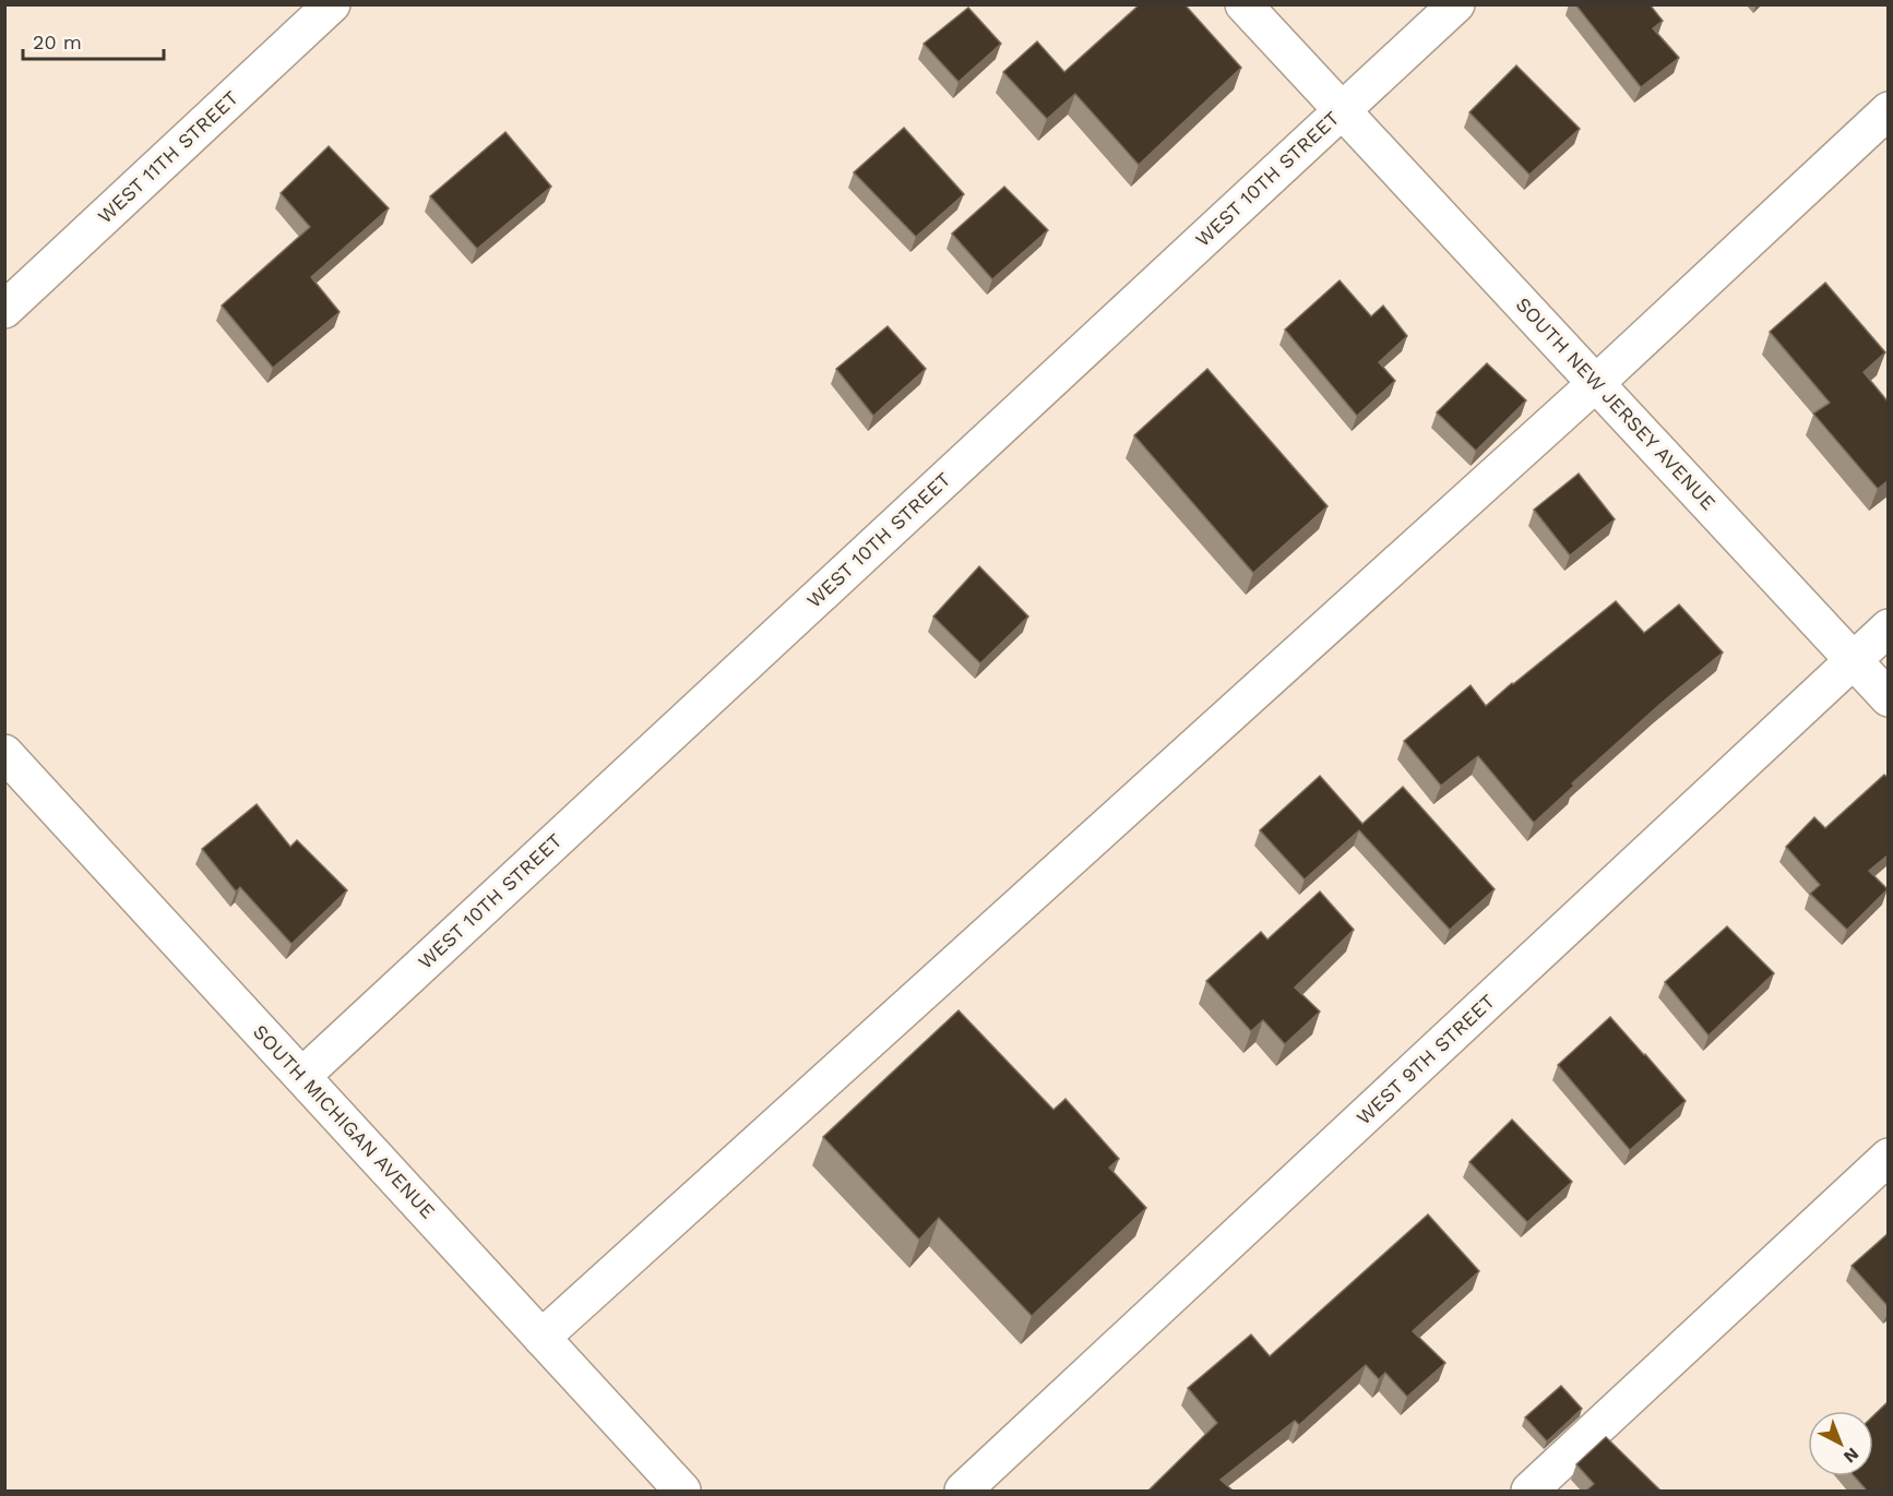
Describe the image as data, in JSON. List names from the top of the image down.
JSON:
{
  "streets": {
    "street": [
      "WEST 11TH STREET",
      "WEST 10TH STREET",
      "SOUTH NEW JERSEY AVENUE",
      "WEST 9TH STREET",
      "SOUTH MICHIGAN AVENUE"
    ]
  },
  "crossings": [
    ["WEST 10TH STREET", "SOUTH NEW JERSEY AVENUE"],
    ["WEST 10TH STREET", "SOUTH MICHIGAN AVENUE"],
    ["SOUTH NEW JERSEY AVENUE", "WEST 9TH STREET"]
  ],
  "scale_bar": "20 m",
  "north": "bottom right"
}
